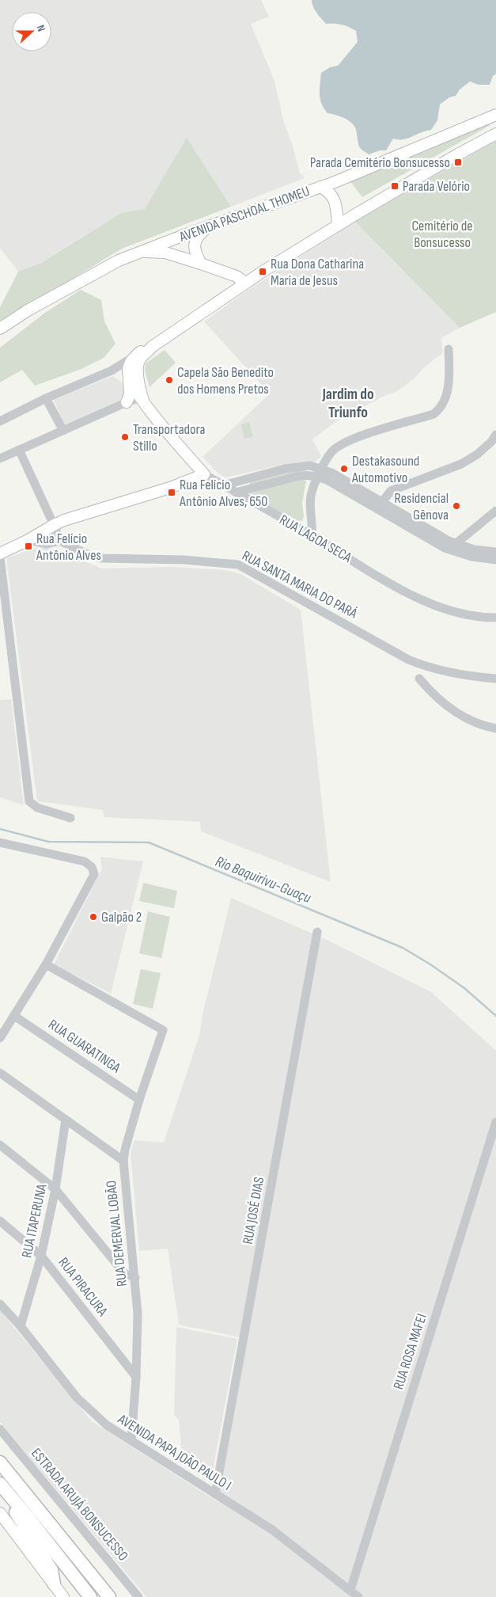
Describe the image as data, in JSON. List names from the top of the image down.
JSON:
{
  "streets": {
    "main road": ["AVENIDA PASCHOAL THOMEU", "RUA LAGOA SECA"],
    "street": [
      "RUA SANTA MARIA DO PARÁ",
      "RUA GUARATINGA",
      "RUA JOSÉ DIAS",
      "RUA ITAPERUNA",
      "RUA DEMERVAL LOBÃO",
      "RUA PIRACURA",
      "RUA ROSA MAFEI",
      "AVENIDA PAPA JOÃO PAULO I",
      "ESTRADA ARUJÁ BONSUCESSO"
    ]
  },
  "crossings": [
    ["RUA GUARATINGA", "RUA DEMERVAL LOBÃO"],
    ["RUA JOSÉ DIAS", "AVENIDA PAPA JOÃO PAULO I"],
    ["RUA ITAPERUNA", "RUA PIRACURA"],
    ["RUA ITAPERUNA", "AVENIDA PAPA JOÃO PAULO I"],
    ["RUA DEMERVAL LOBÃO", "RUA PIRACURA"],
    ["RUA DEMERVAL LOBÃO", "AVENIDA PAPA JOÃO PAULO I"],
    ["RUA ROSA MAFEI", "AVENIDA PAPA JOÃO PAULO I"]
  ],
  "districts": ["Jardim do Triunfo"],
  "water": ["Rio Baquirivu-Guaçu"],
  "parks": ["Cemitério de Bonsucesso"],
  "places": {
    "transit": [
      "Parada Cemitério Bonsucesso",
      "Parada Velório",
      "Rua Dona Catharina Maria de Jesus",
      "Rua Felício Antônio Alves, 650",
      "Rua Felício Antônio Alves"
    ],
    "other": [
      "Capela São Benedito dos Homens Pretos",
      "Transportadora Stillo",
      "Destakasound Automotivo",
      "Residencial Gênova",
      "Galpão 2"
    ]
  },
  "north": "right"
}
